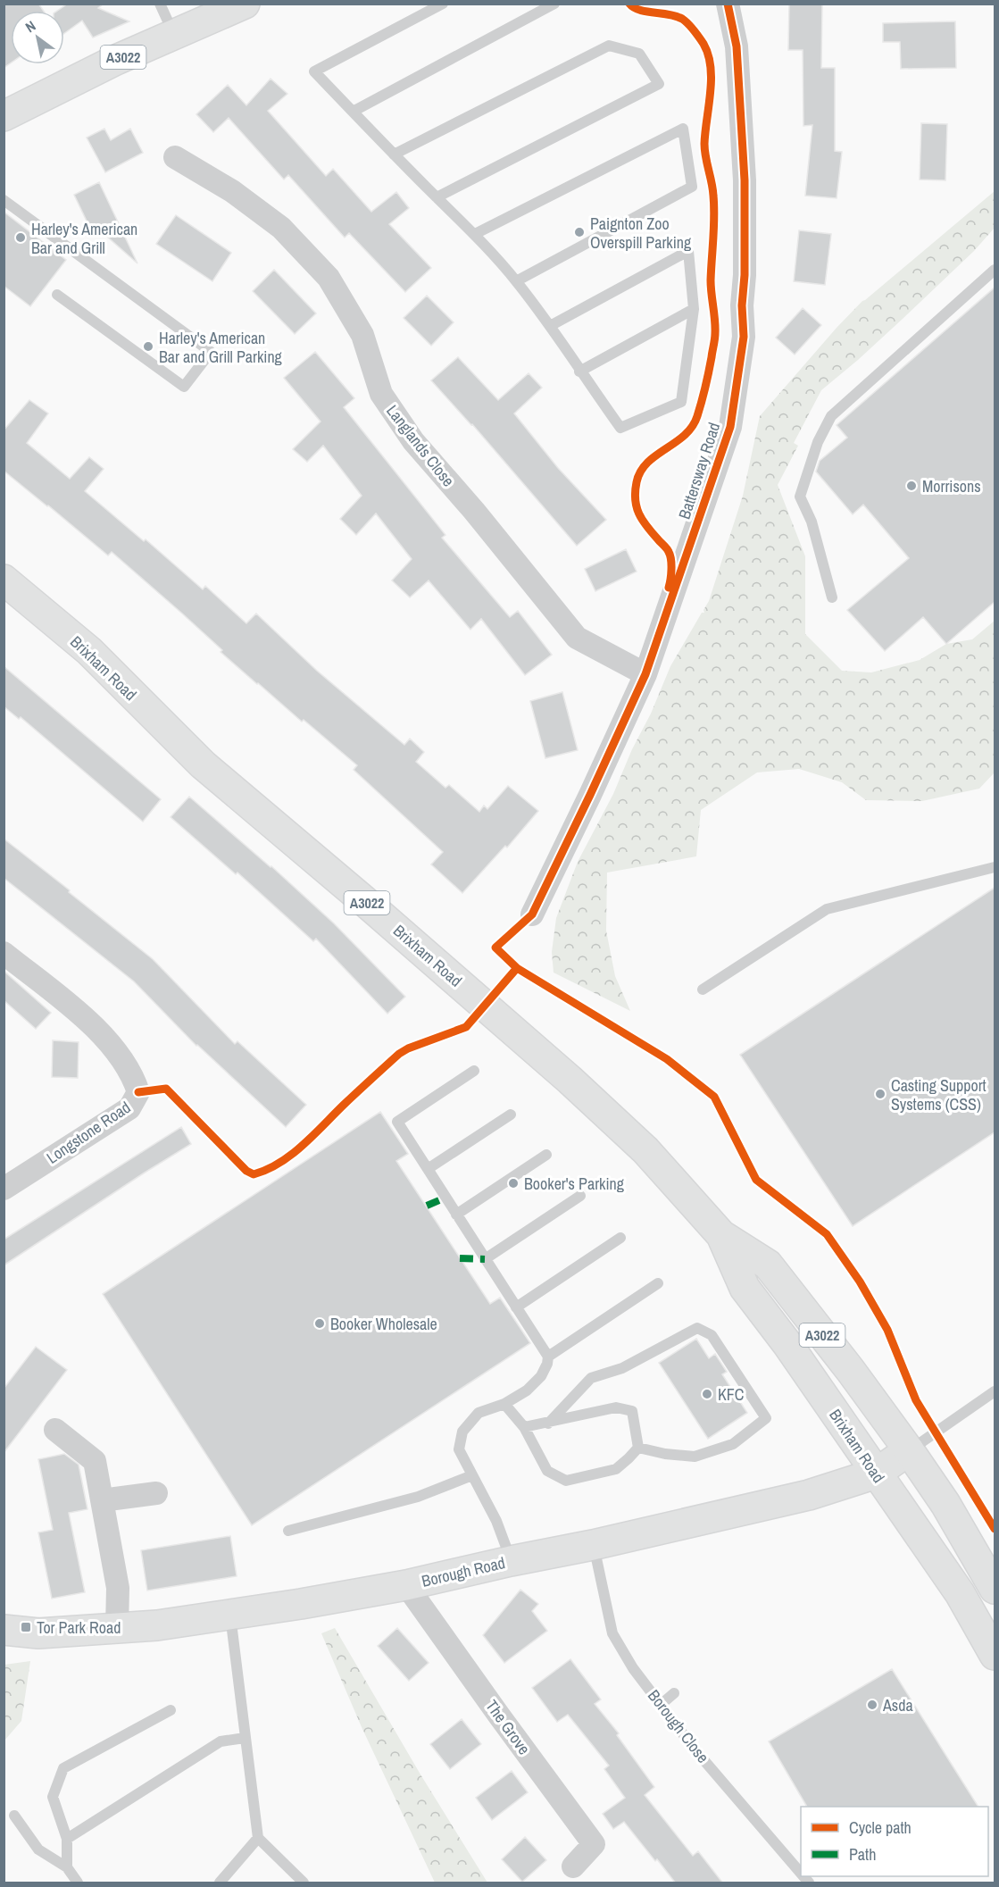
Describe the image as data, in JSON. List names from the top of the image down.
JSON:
{
  "streets": {
    "main road": ["A3022", "Brixham Road", "Borough Road"],
    "street": [
      "Langlands Close",
      "Battersway Road",
      "Longstone Road",
      "The Grove"
    ],
    "lane": ["Borough Close"]
  },
  "crossings": [
    ["Langlands Close", "Battersway Road"],
    ["Brixham Road", "Borough Road"],
    ["Borough Road", "Borough Close"],
    ["Borough Road", "The Grove"]
  ],
  "places": {
    "other": [
      "Paignton Zoo Overspill Parking",
      "Harley's American Bar and Grill",
      "Harley's American Bar and Grill Parking",
      "Morrisons",
      "Casting Support Systems (CSS)",
      "Booker's Parking",
      "Booker Wholesale",
      "KFC",
      "Asda"
    ],
    "transit": ["Tor Park Road"]
  },
  "legend": ["Cycle path", "Path"],
  "north": "top left"
}
